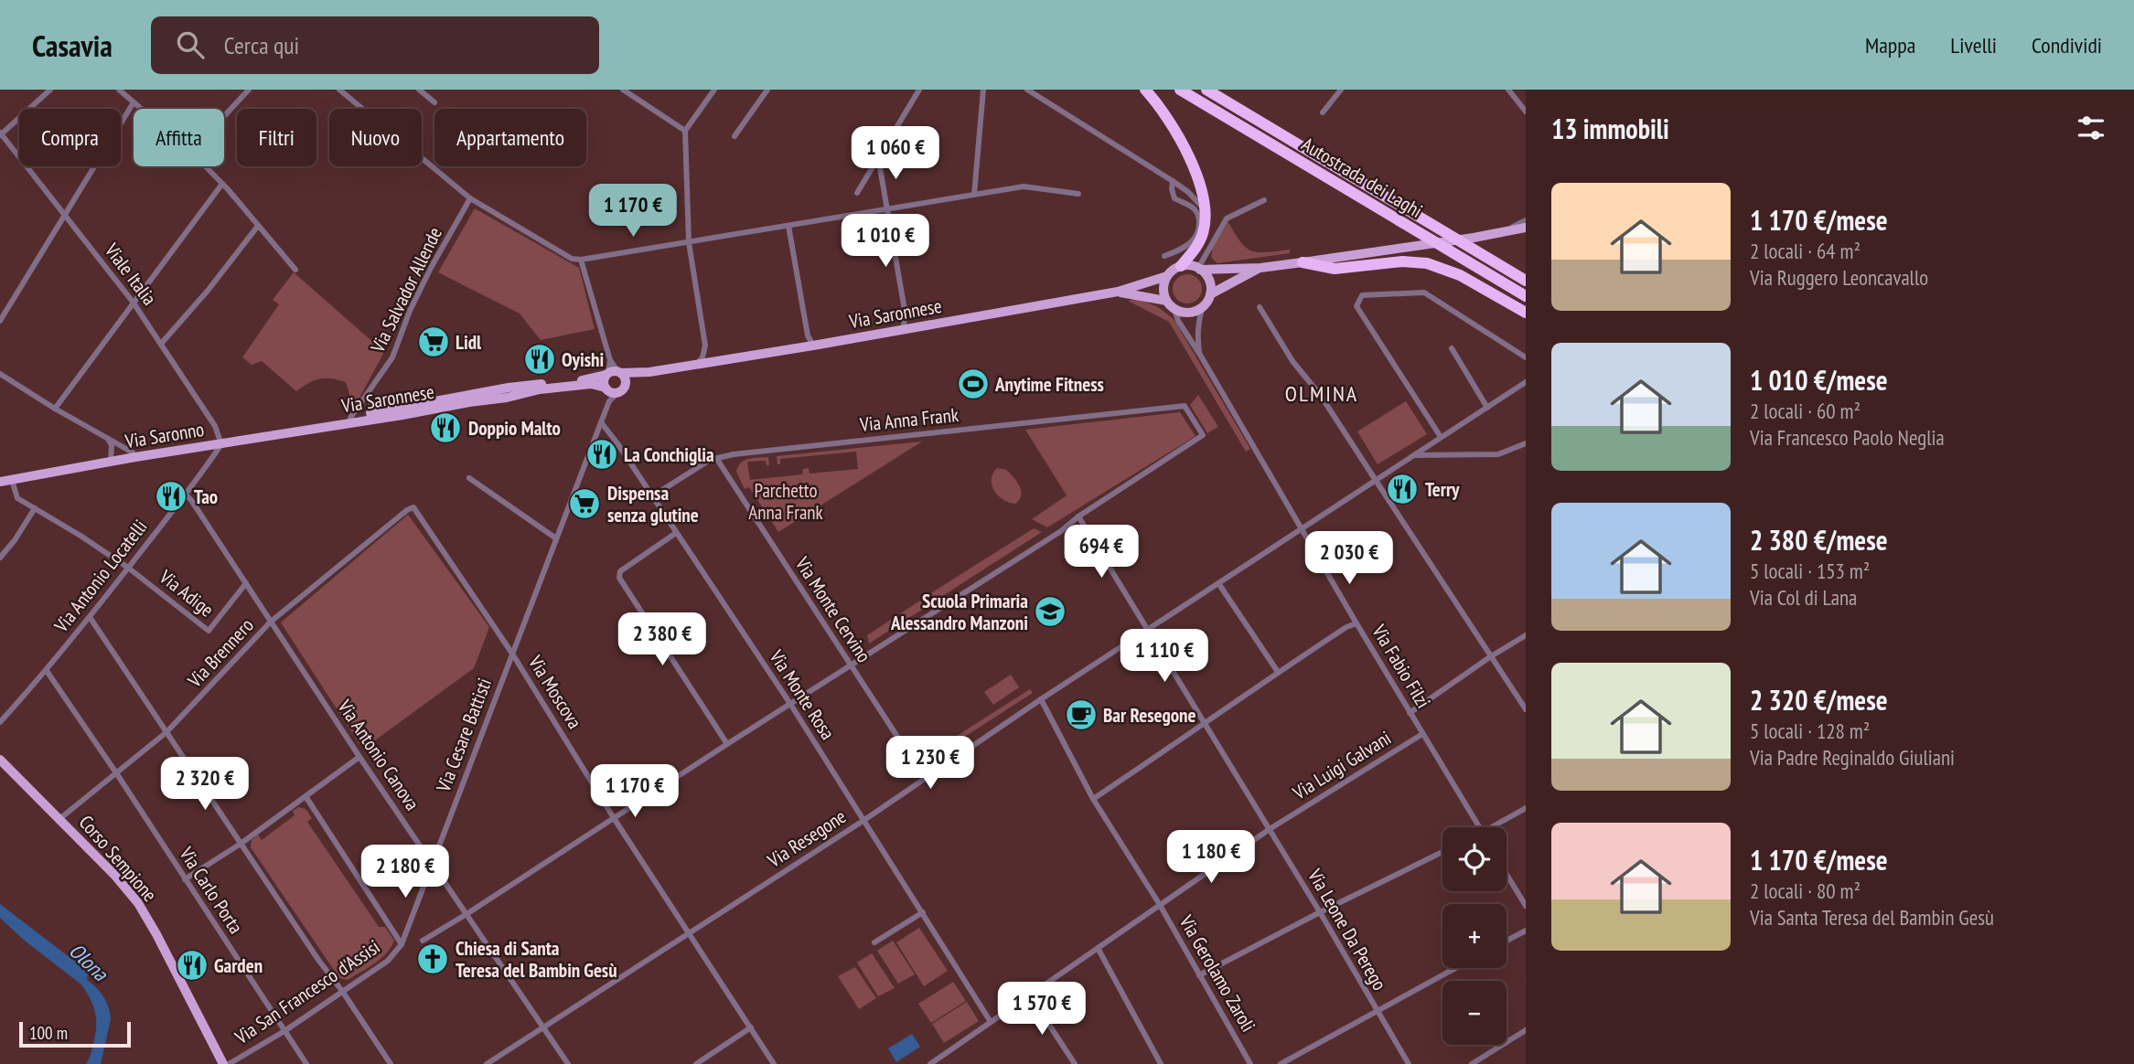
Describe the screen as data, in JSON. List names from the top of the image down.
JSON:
{
  "streets": {
    "highway": ["Autostrada dei Laghi"],
    "main road": ["Via Saronnese", "Via Saronno", "Corso Sempione"],
    "street": [
      "Viale Italia",
      "Via Salvador Allende",
      "Via Anna Frank",
      "Via Antonio Locatelli",
      "Via Adige",
      "Via Monte Cervino",
      "Via Brennero",
      "Via Fabio Filzi",
      "Via Moscova",
      "Via Monte Rosa",
      "Via Cesare Battisti",
      "Via Antonio Canova",
      "Via Luigi Galvani",
      "Via Resegone",
      "Via Carlo Porta",
      "Via Leone Da Perego",
      "Via Gerolamo Zaroli",
      "Via San Francesco d'Assisi"
    ]
  },
  "crossings": [
    ["Viale Italia", "Via Saronno"],
    ["Viale Italia", "Via Antonio Locatelli"],
    ["Via Salvador Allende", "Via Saronnese"],
    ["Via Saronnese", "Via Saronno"],
    ["Via Saronnese", "Via Fabio Filzi"],
    ["Via Saronnese", "Via Cesare Battisti"],
    ["Via Anna Frank", "Via Monte Cervino"],
    ["Via Anna Frank", "Via Monte Rosa"],
    ["Via Anna Frank", "Via Leone Da Perego"],
    ["Via Saronno", "Via Antonio Locatelli"],
    ["Via Antonio Locatelli", "Via Adige"],
    ["Via Antonio Locatelli", "Via Antonio Canova"],
    ["Via Antonio Locatelli", "Via Carlo Porta"],
    ["Via Adige", "Via Antonio Canova"],
    ["Via Monte Cervino", "Via Resegone"],
    ["Via Brennero", "Via Moscova"],
    ["Via Brennero", "Via Antonio Canova"],
    ["Via Brennero", "Corso Sempione"],
    ["Via Brennero", "Via Carlo Porta"],
    ["Via Fabio Filzi", "Via Luigi Galvani"],
    ["Via Fabio Filzi", "Via Resegone"],
    ["Via Moscova", "Via Cesare Battisti"],
    ["Via Moscova", "Via Resegone"],
    ["Via Monte Rosa", "Via Cesare Battisti"],
    ["Via Monte Rosa", "Via Luigi Galvani"],
    ["Via Monte Rosa", "Via Resegone"],
    ["Via Cesare Battisti", "Via Antonio Canova"],
    ["Via Cesare Battisti", "Via San Francesco d'Assisi"],
    ["Via Antonio Canova", "Via Resegone"],
    ["Via Luigi Galvani", "Via Leone Da Perego"],
    ["Via Luigi Galvani", "Via Gerolamo Zaroli"],
    ["Via Resegone", "Via Leone Da Perego"],
    ["Via Resegone", "Via Gerolamo Zaroli"],
    ["Via Carlo Porta", "Via San Francesco d'Assisi"]
  ],
  "districts": ["OLMINA"],
  "water": ["Olona"],
  "parks": ["Parchetto Anna Frank"],
  "places": {
    "supermarket": ["Lidl", "Dispensa senza glutine"],
    "restaurant": [
      "Oyishi",
      "Doppio Malto",
      "La Conchiglia",
      "Terry",
      "Tao",
      "Garden"
    ],
    "sports": ["Anytime Fitness"],
    "school or university": ["Scuola Primaria Alessandro Manzoni"],
    "cafe": ["Bar Resegone"],
    "church": ["Chiesa di Santa Teresa del Bambin Gesù"]
  },
  "scale_bar": "100 m",
  "page": {
    "header": "Casavia",
    "search": "Cerca qui",
    "nav": ["Mappa", "Livelli", "Condividi"],
    "heading": "13 immobili",
    "chip": [
      "Compra",
      "Affitta",
      "Filtri",
      "Nuovo",
      "Appartamento"
    ],
    "price": [
      "1 060 €",
      "1 170 €",
      "1 010 €",
      "694 €",
      "2 030 €",
      "2 380 €",
      "1 110 €",
      "1 230 €",
      "2 320 €",
      "1 170 €",
      "1 180 €",
      "2 180 €",
      "1 570 €"
    ],
    "list": [
      {
        "name": "1 170 €/mese",
        "note": "2 locali · 64 m² · Via Ruggero Leoncavallo"
      },
      {
        "name": "1 010 €/mese",
        "note": "2 locali · 60 m² · Via Francesco Paolo Neglia"
      },
      {
        "name": "2 380 €/mese",
        "note": "5 locali · 153 m² · Via Col di Lana"
      },
      {
        "name": "2 320 €/mese",
        "note": "5 locali · 128 m² · Via Padre Reginaldo Giuliani"
      },
      {
        "name": "1 170 €/mese",
        "note": "2 locali · 80 m² · Via Santa Teresa del Bambin Gesù"
      }
    ],
    "map_buttons": ["+", "−"],
    "scale": "100 m"
  }
}
